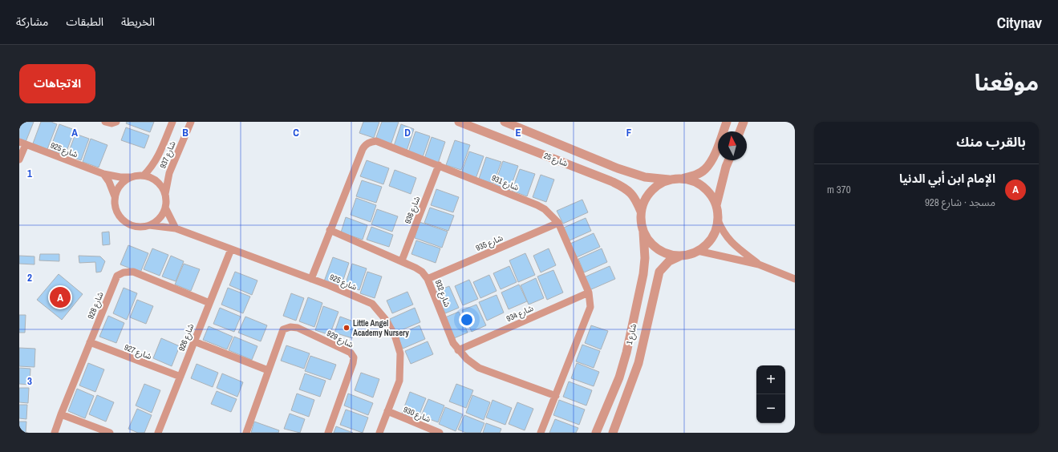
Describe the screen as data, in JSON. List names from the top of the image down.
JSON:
{
  "streets": {
    "street": [
      "شارع 925",
      "شارع 937",
      "شارع 25",
      "شارع 931",
      "شارع 936",
      "شارع 935",
      "شارع 932",
      "شارع 928",
      "شارع 934",
      "شارع 1",
      "شارع 926",
      "شارع 929",
      "شارع 927",
      "شارع 930"
    ]
  },
  "crossings": [
    ["شارع 925", "شارع 937"],
    ["شارع 925", "شارع 931"],
    ["شارع 925", "شارع 926"],
    ["شارع 925", "شارع 930"],
    ["شارع 25", "شارع 1"],
    ["شارع 931", "شارع 936"],
    ["شارع 931", "شارع 935"],
    ["شارع 931", "شارع 932"],
    ["شارع 931", "شارع 934"],
    ["شارع 936", "شارع 932"],
    ["شارع 935", "شارع 932"],
    ["شارع 932", "شارع 934"],
    ["شارع 928", "شارع 926"],
    ["شارع 928", "شارع 927"],
    ["شارع 926", "شارع 927"]
  ],
  "places": ["Little Angel Academy Nursery"],
  "north": "top",
  "page": {
    "header": "Citynav",
    "nav": ["الخريطة", "الطبقات", "مشاركة"],
    "title": "موقعنا",
    "buttons": "الاتجاهات",
    "heading": "بالقرب منك",
    "list": [
      {
        "mark": "A",
        "name": "الإمام ابن أبي الدنيا",
        "note": "مسجد · شارع 928",
        "value": "370 m"
      }
    ],
    "pins": "A",
    "map_buttons": ["+", "−"]
  },
  "grid": {
    "columns": [
      "A",
      "B",
      "C",
      "D",
      "E",
      "F"
    ],
    "rows": ["1", "2", "3"]
  }
}
